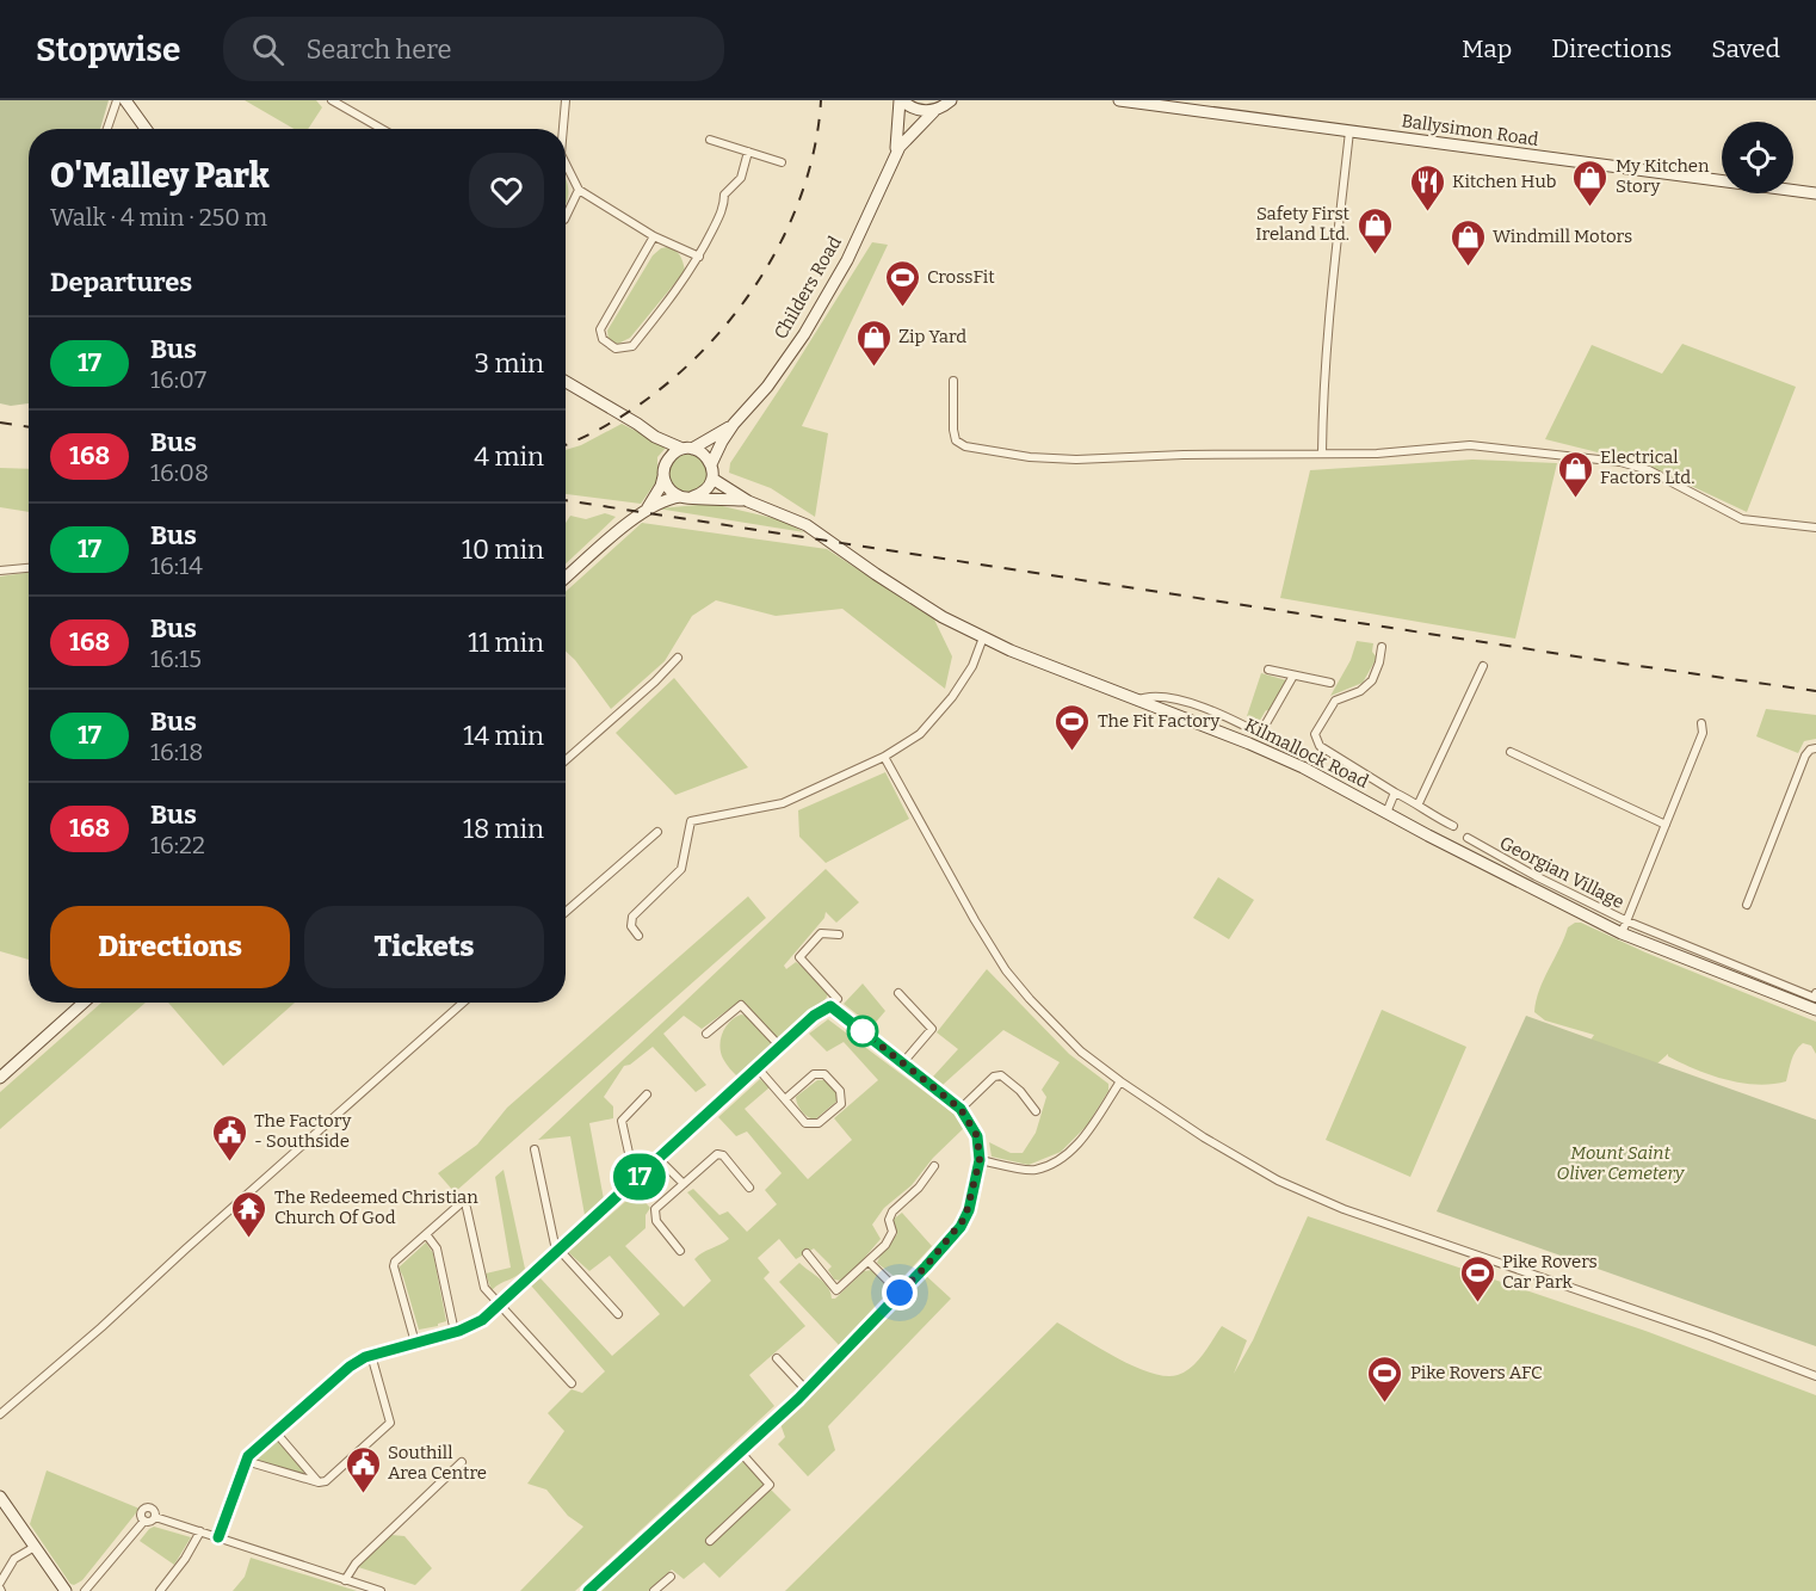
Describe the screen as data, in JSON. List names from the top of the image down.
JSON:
{
  "streets": {
    "main road": ["Ballysimon Road", "Childers Road", "Kilmallock Road"],
    "street": ["Georgian Village"]
  },
  "crossings": [
    ["Childers Road", "Kilmallock Road"],
    ["Kilmallock Road", "Georgian Village"]
  ],
  "parks": ["Mount Saint Oliver Cemetery"],
  "places": {
    "shop": [
      "My Kitchen Story",
      "Safety First Ireland Ltd.",
      "Windmill Motors",
      "Zip Yard",
      "Electrical Factors Ltd."
    ],
    "restaurant": ["Kitchen Hub"],
    "sports": [
      "CrossFit",
      "The Fit Factory",
      "Pike Rovers Car Park",
      "Pike Rovers AFC"
    ],
    "public building": ["The Factory - Southside", "Southill Area Centre"],
    "temple": ["The Redeemed Christian Church Of God"]
  },
  "lines": ["bus line 17"],
  "page": {
    "header": "Stopwise",
    "search": "Search here",
    "nav": ["Map", "Directions", "Saved"],
    "on_map": "17",
    "heading": [
      ["O'Malley Park", "Walk · 4 min · 250 m"],
      "Departures"
    ],
    "list": [
      {
        "mark": "17",
        "name": "Bus",
        "note": "16:07",
        "value": "3 min"
      },
      {
        "mark": "168",
        "name": "Bus",
        "note": "16:08",
        "value": "4 min"
      },
      {
        "mark": "17",
        "name": "Bus",
        "note": "16:14",
        "value": "10 min"
      },
      {
        "mark": "168",
        "name": "Bus",
        "note": "16:15",
        "value": "11 min"
      },
      {
        "mark": "17",
        "name": "Bus",
        "note": "16:18",
        "value": "14 min"
      },
      {
        "mark": "168",
        "name": "Bus",
        "note": "16:22",
        "value": "18 min"
      }
    ],
    "buttons": ["Directions", "Tickets"]
  }
}
